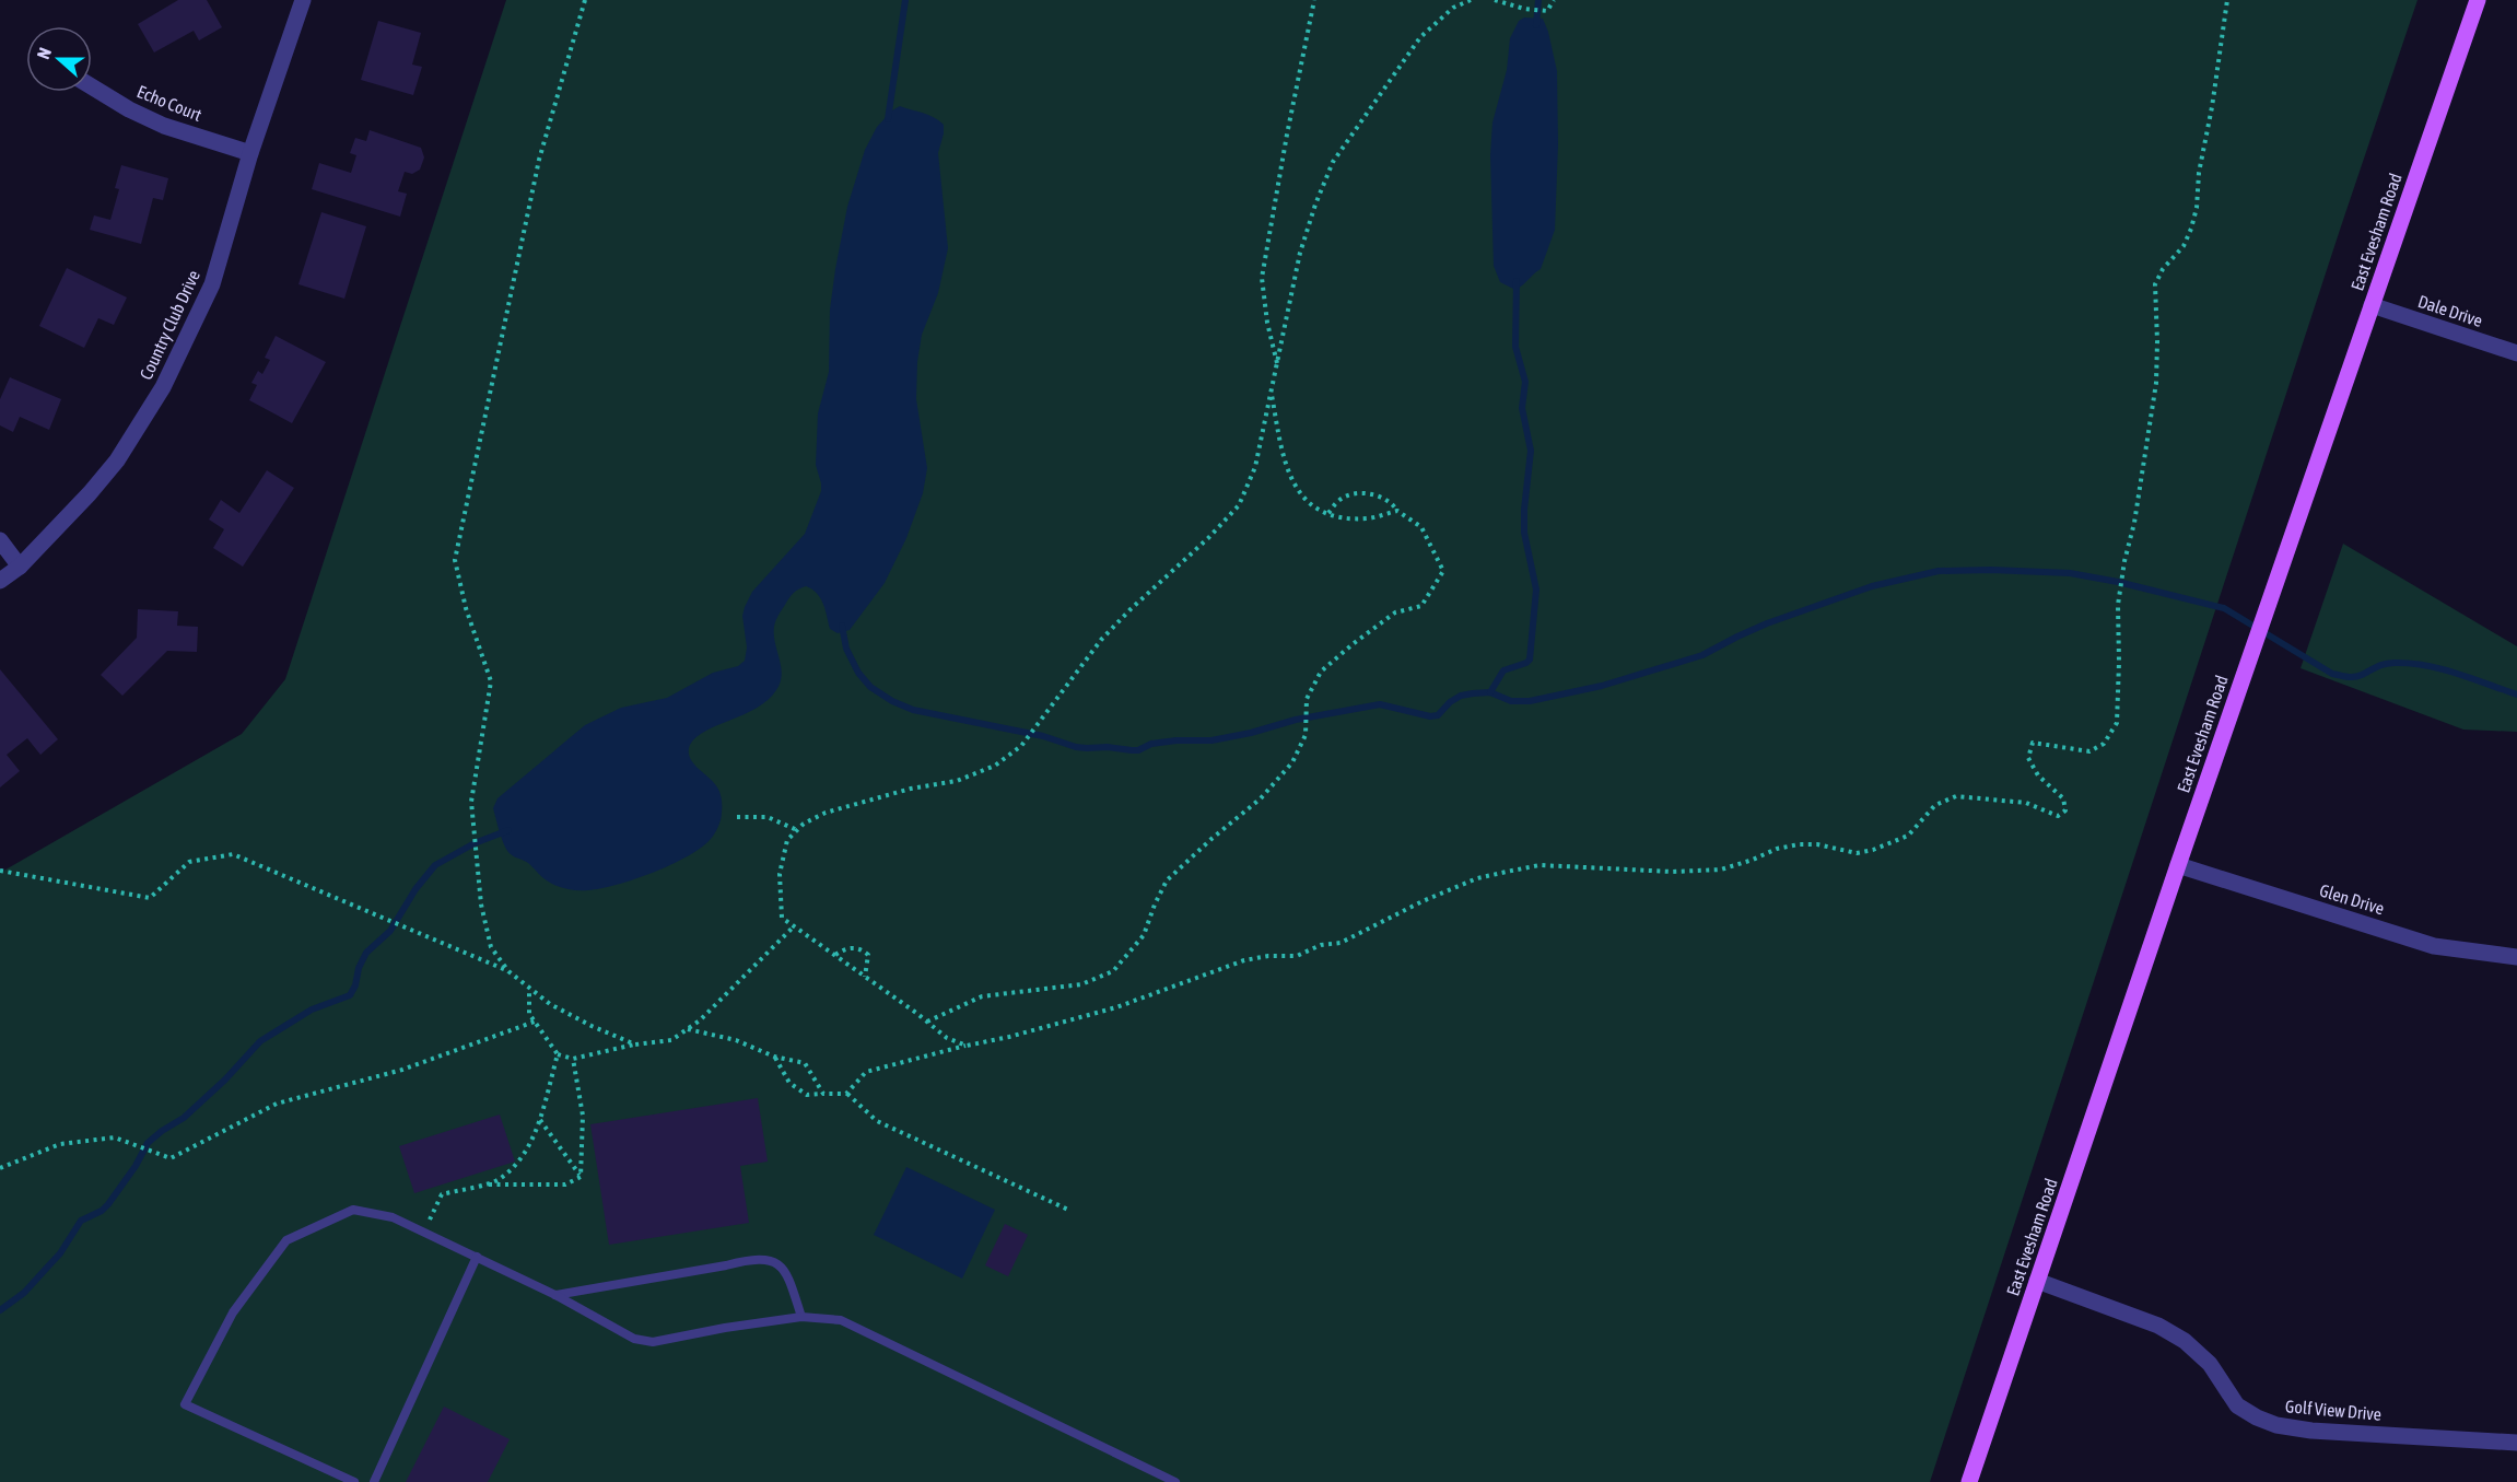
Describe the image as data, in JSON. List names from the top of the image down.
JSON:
{
  "streets": {
    "main road": ["East Evesham Road"],
    "street": [
      "Echo Court",
      "Dale Drive",
      "Country Club Drive",
      "Glen Drive",
      "Golf View Drive"
    ]
  },
  "crossings": [
    ["Echo Court", "Country Club Drive"],
    ["East Evesham Road", "Dale Drive"],
    ["East Evesham Road", "Glen Drive"],
    ["East Evesham Road", "Golf View Drive"]
  ],
  "north": "left"
}
